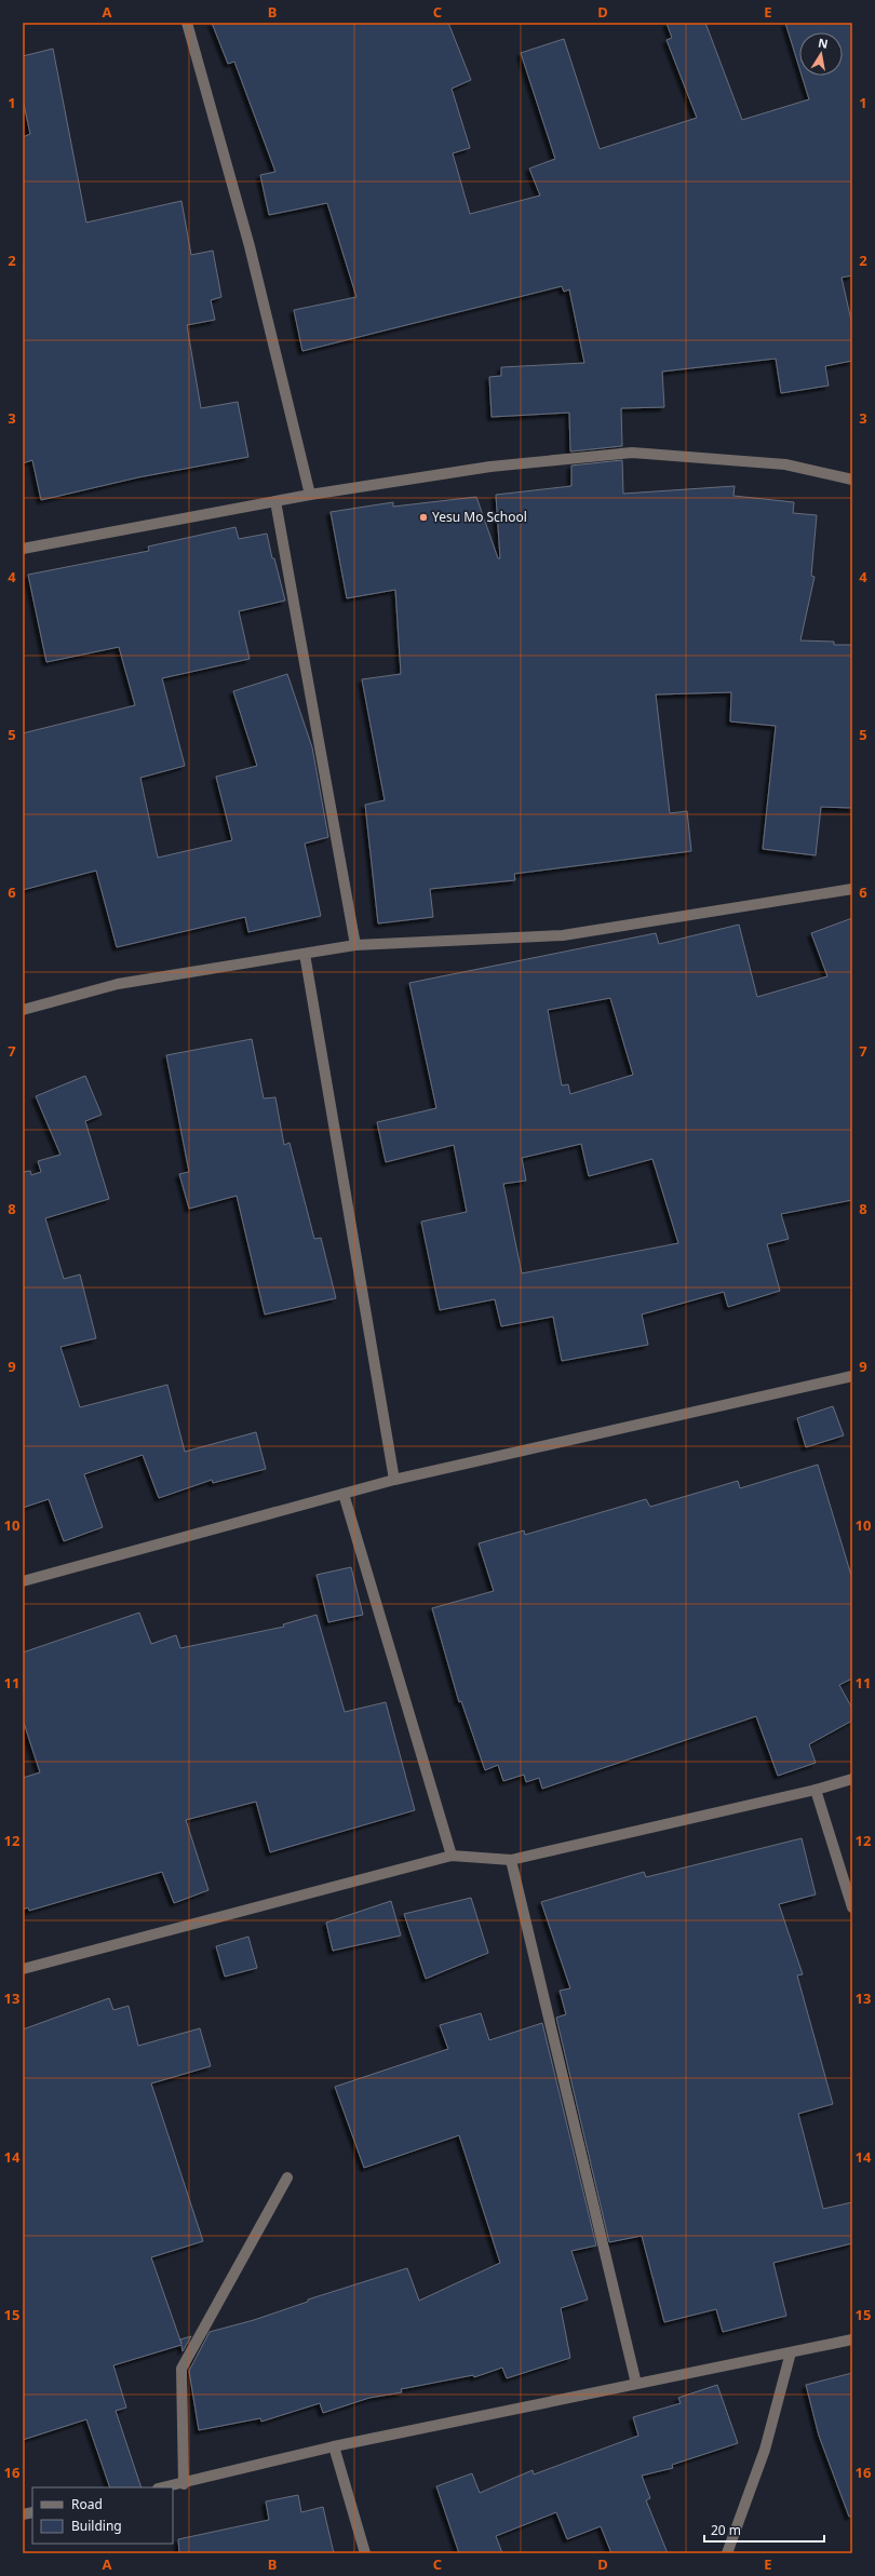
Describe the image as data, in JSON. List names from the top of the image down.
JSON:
{
  "places": ["Yesu Mo School"],
  "legend": ["Road", "Building"],
  "scale_bar": "20 m",
  "north": "top",
  "grid": {
    "columns": [
      "A",
      "B",
      "C",
      "D",
      "E"
    ],
    "rows": [
      "1",
      "2",
      "3",
      "4",
      "5",
      "6",
      "7",
      "8",
      "9",
      "10",
      "11",
      "12",
      "13",
      "14",
      "15",
      "16"
    ]
  }
}
